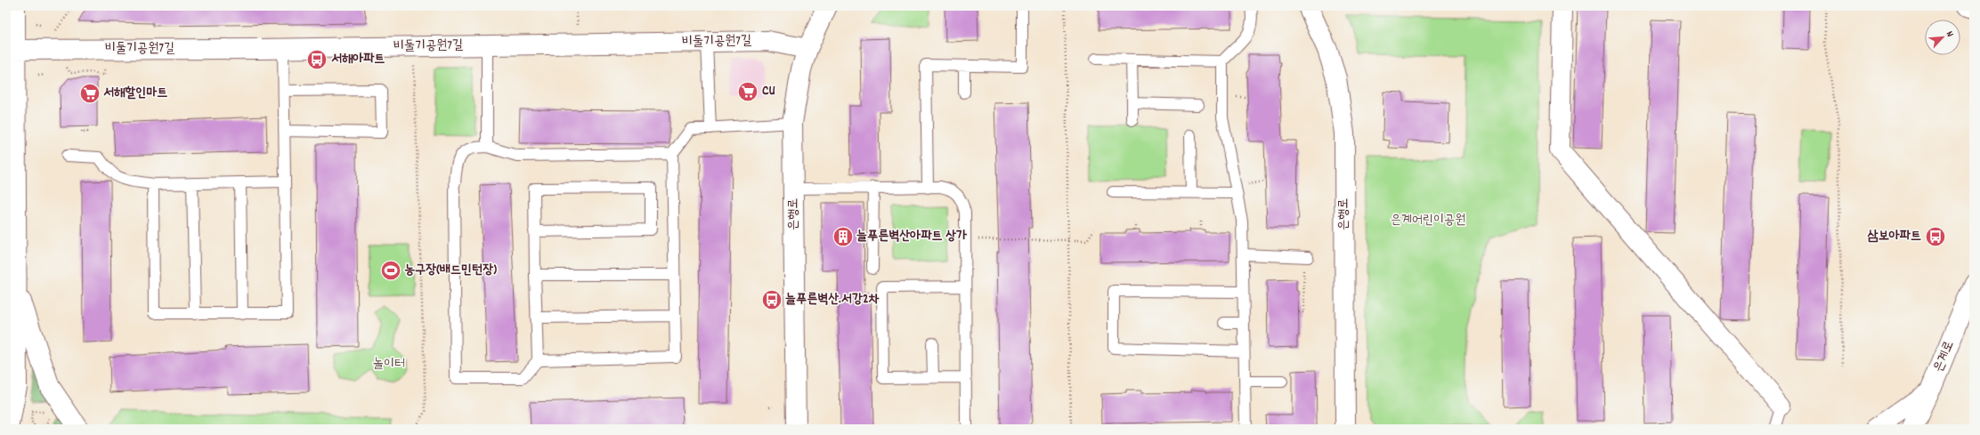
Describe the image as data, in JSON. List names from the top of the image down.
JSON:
{
  "streets": {
    "street": ["비둘기공원7길", "은행로", "은계로"]
  },
  "crossings": [
    ["비둘기공원7길", "은행로"]
  ],
  "parks": ["은계어린이공원", "놀이터"],
  "places": {
    "bus stop": ["서해아파트", "삼보아파트", "늘푸른벽산.서강2차"],
    "supermarket": ["CU", "서해할인마트"],
    "building": ["늘푸른벽산아파트 상가"],
    "sports": ["농구장(배드민턴장)"]
  },
  "north": "top right"
}
